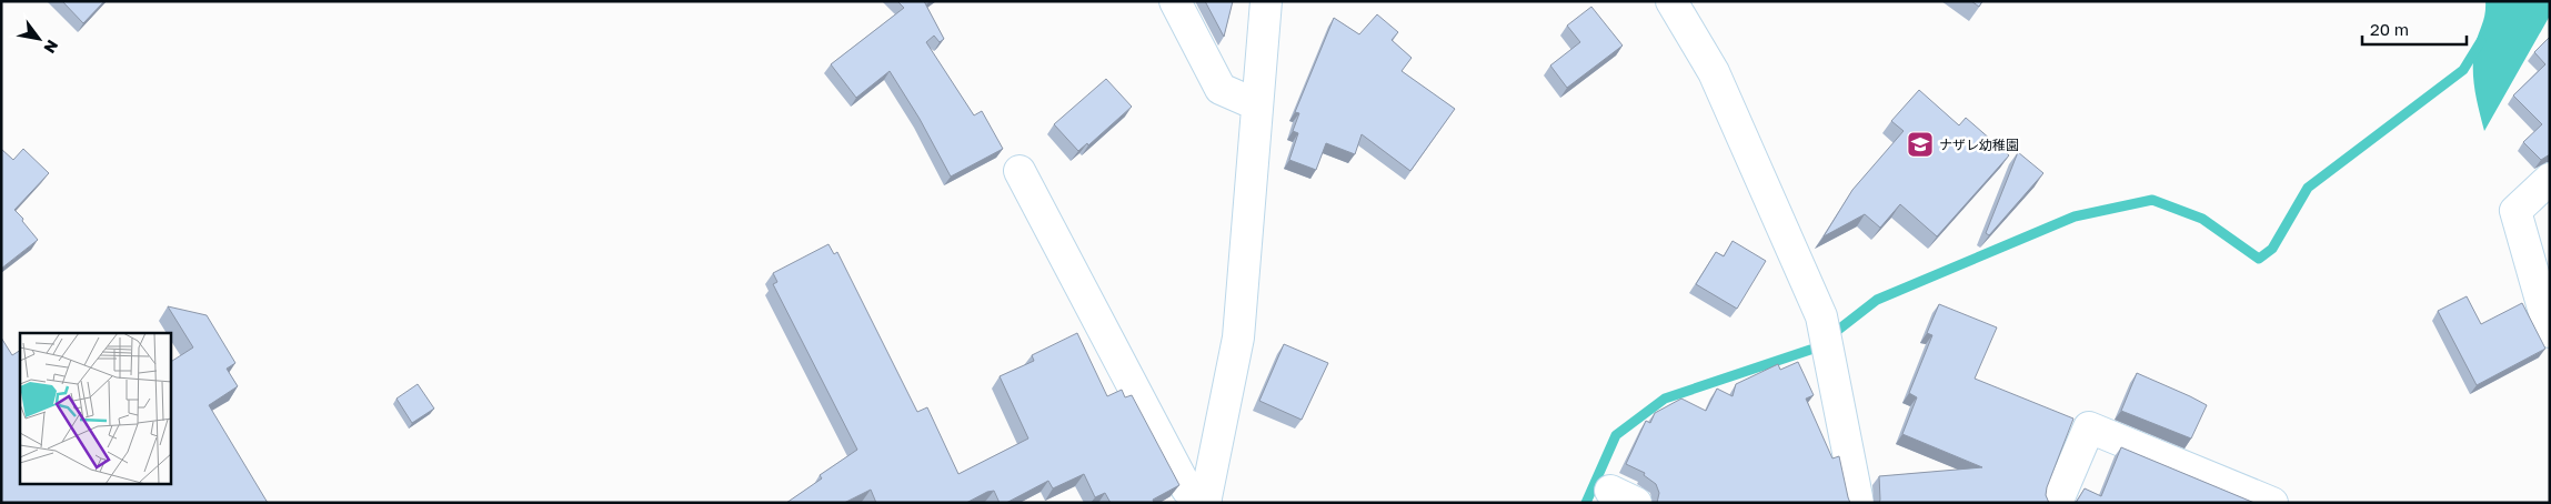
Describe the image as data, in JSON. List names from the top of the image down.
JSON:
{
  "places": {
    "school or university": ["ナザレ幼稚園"]
  },
  "scale_bar": "20 m",
  "north": "bottom right"
}
